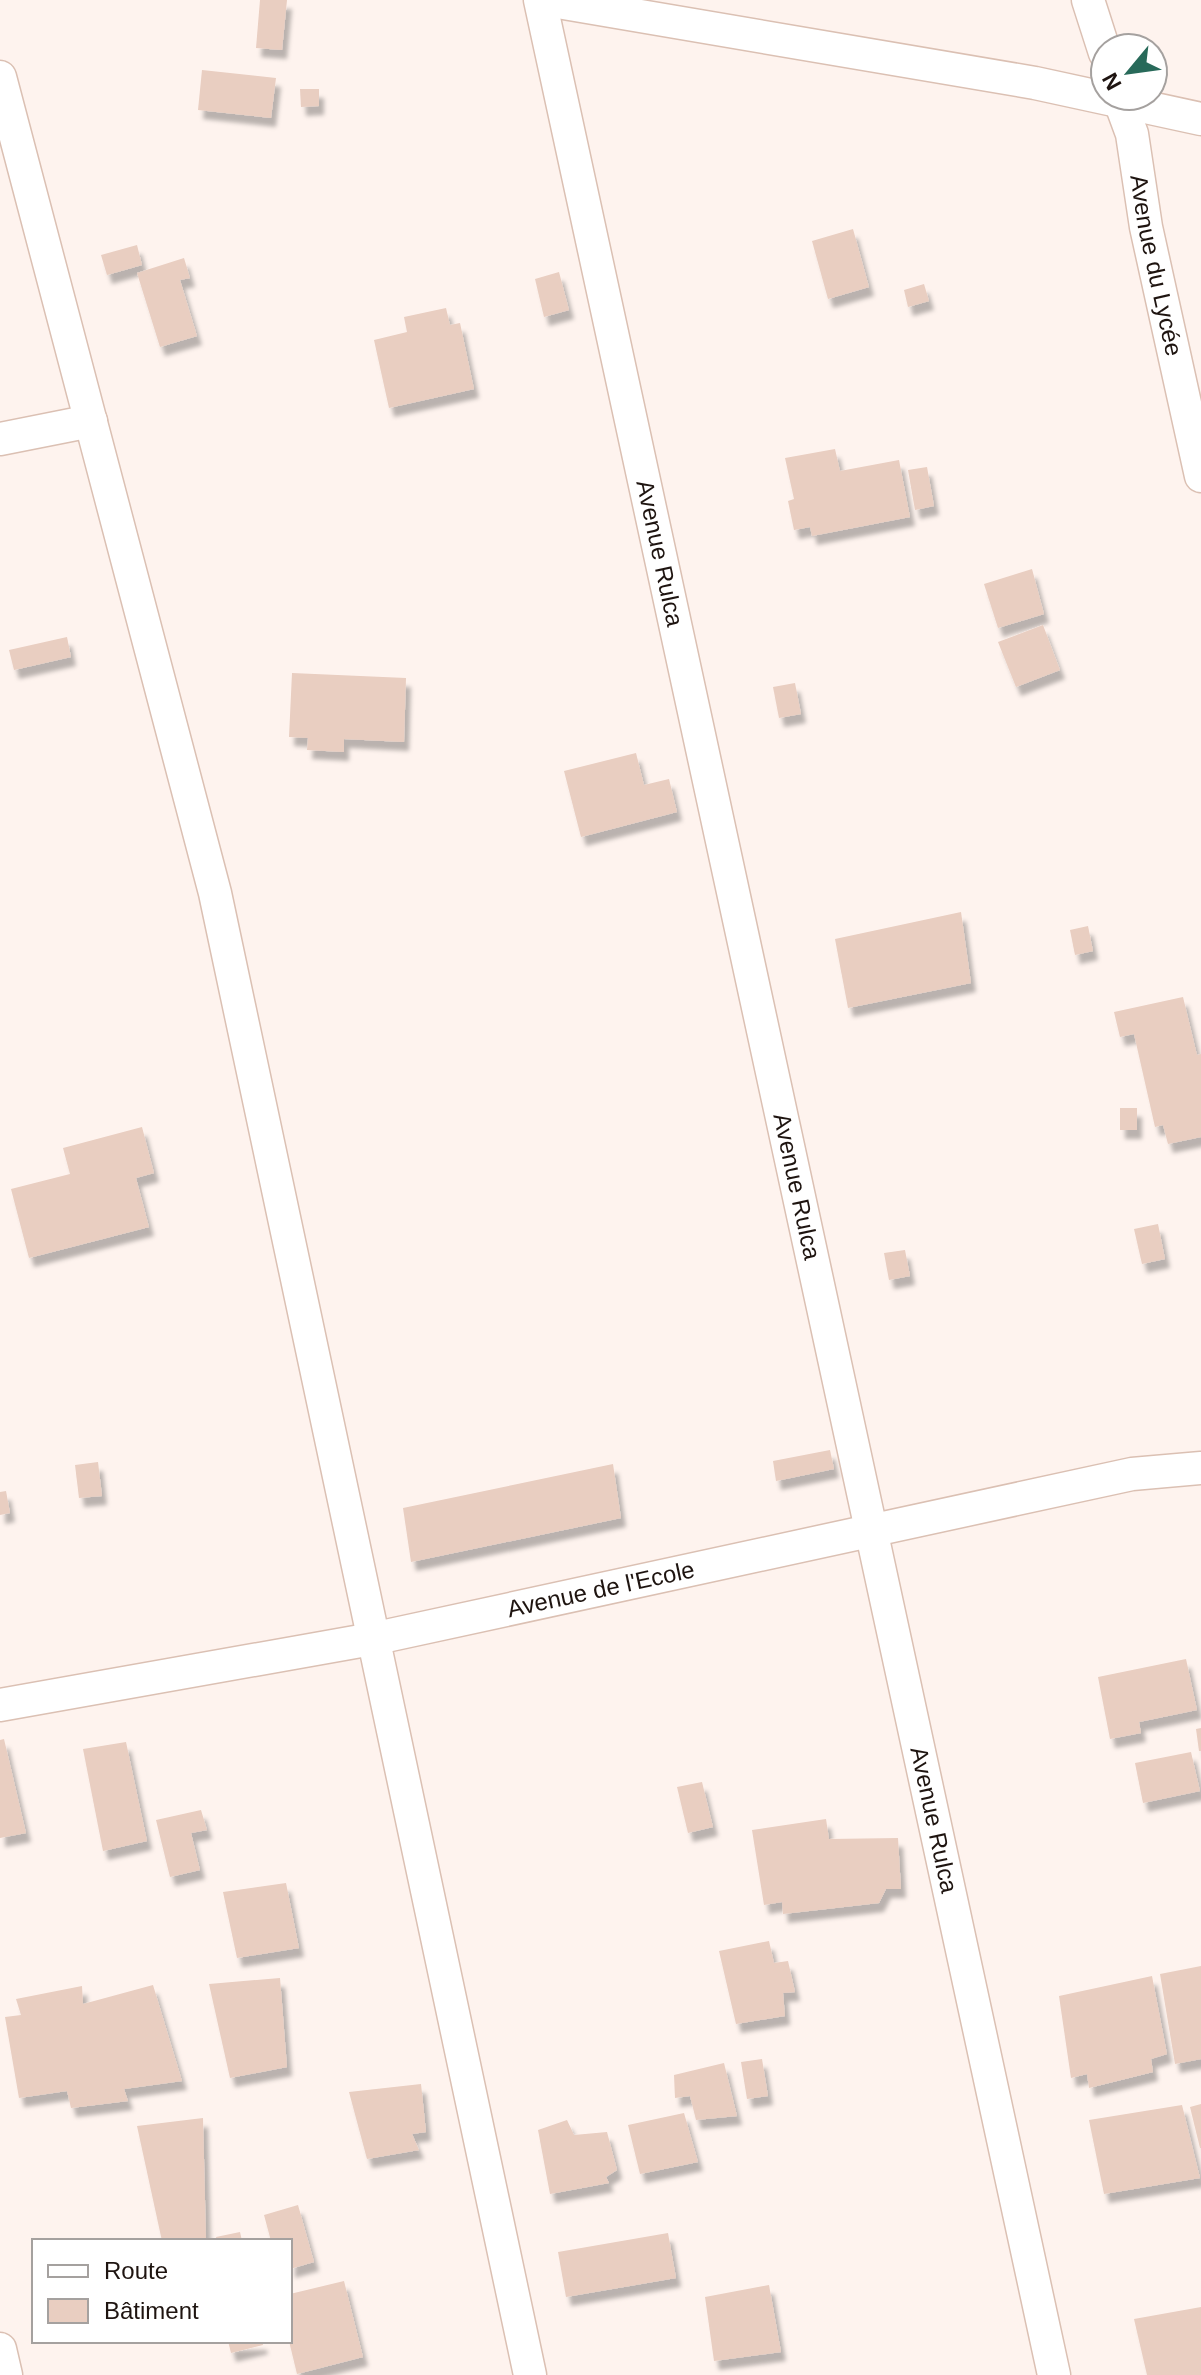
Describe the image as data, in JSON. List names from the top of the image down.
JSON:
{
  "streets": {
    "street": ["Avenue du Lycée", "Avenue Rulca", "Avenue de l'Ecole"]
  },
  "crossings": [
    ["Avenue Rulca", "Avenue de l'Ecole"]
  ],
  "legend": ["Route", "Bâtiment"],
  "north": "bottom left"
}
